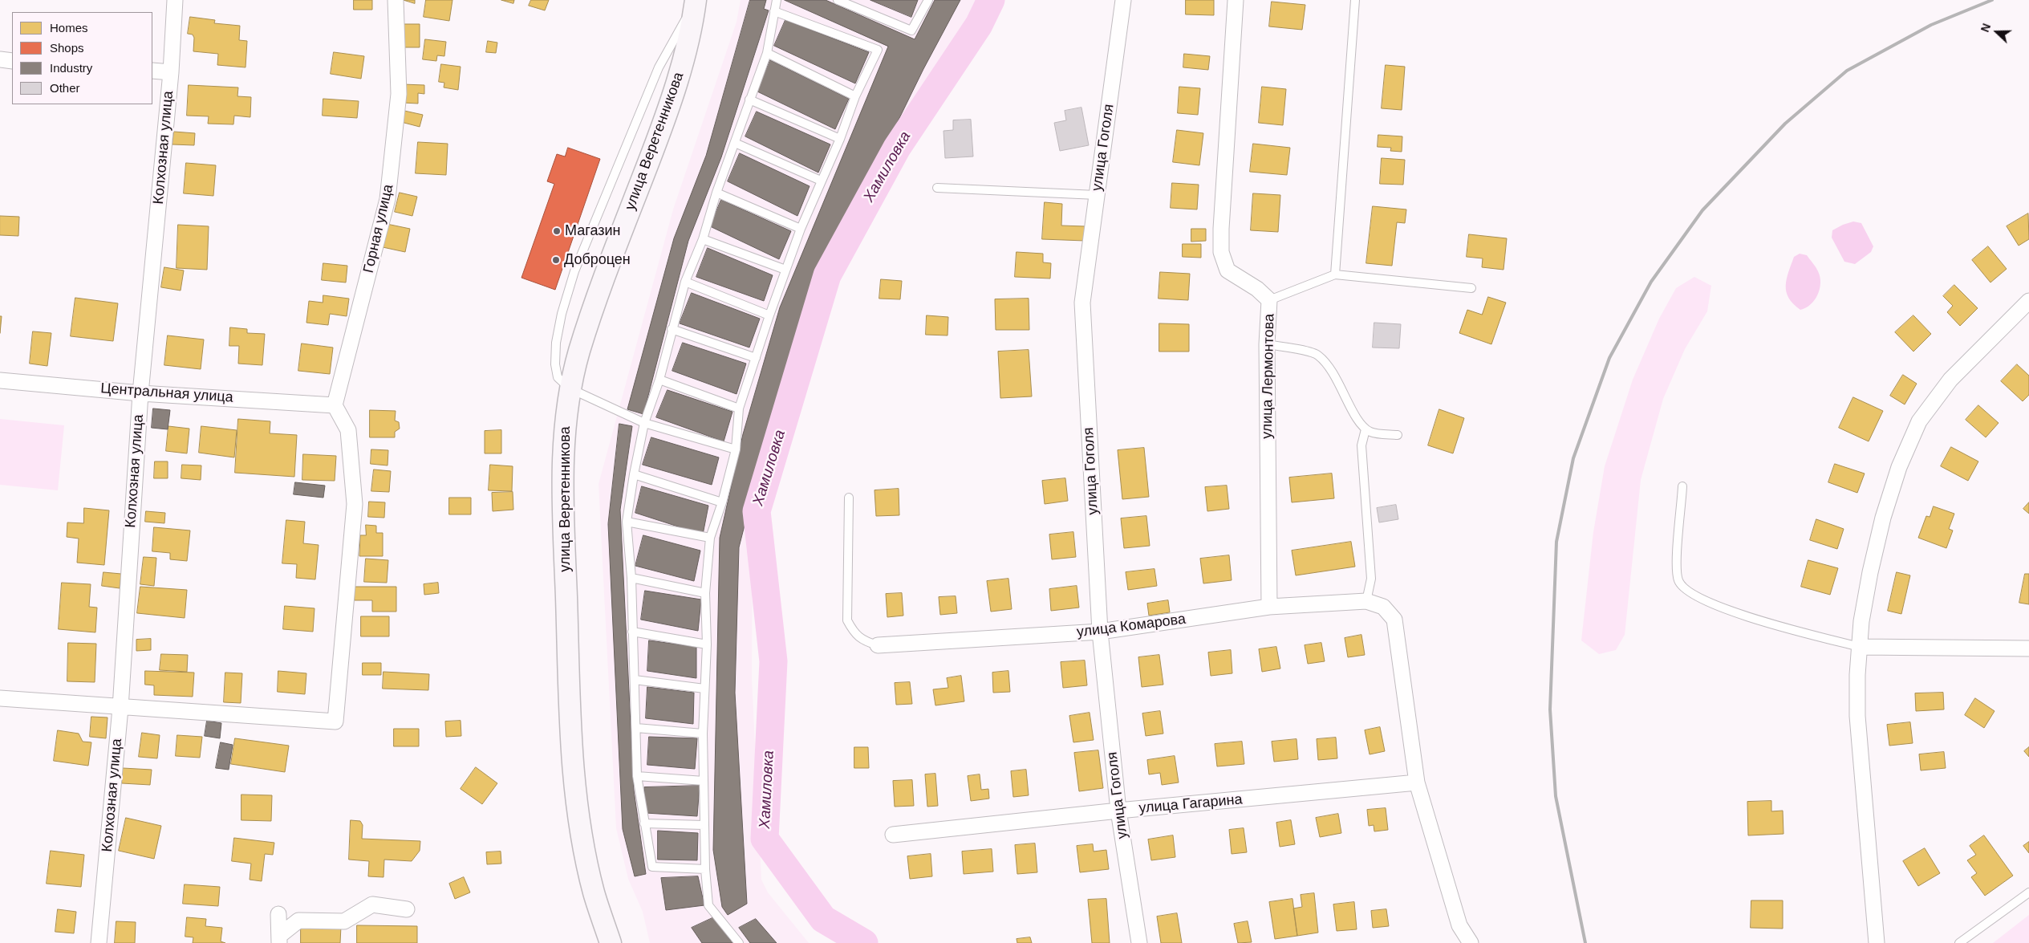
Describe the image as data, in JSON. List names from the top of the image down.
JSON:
{
  "streets": {
    "main road": ["улица Веретенникова"],
    "street": [
      "Колхозная улица",
      "улица Гоголя",
      "Горная улица",
      "улица Лермонтова",
      "Центральная улица",
      "улица Комарова",
      "улица Гагарина"
    ]
  },
  "crossings": [
    ["Колхозная улица", "Центральная улица"],
    ["улица Гоголя", "улица Комарова"],
    ["улица Гоголя", "улица Гагарина"],
    ["Горная улица", "Центральная улица"],
    ["улица Лермонтова", "улица Комарова"],
    ["улица Комарова", "улица Гагарина"]
  ],
  "water": ["Хамиловка"],
  "places": ["Магазин", "Доброцен"],
  "legend": [
    "Homes",
    "Shops",
    "Industry",
    "Other"
  ],
  "north": "left"
}
